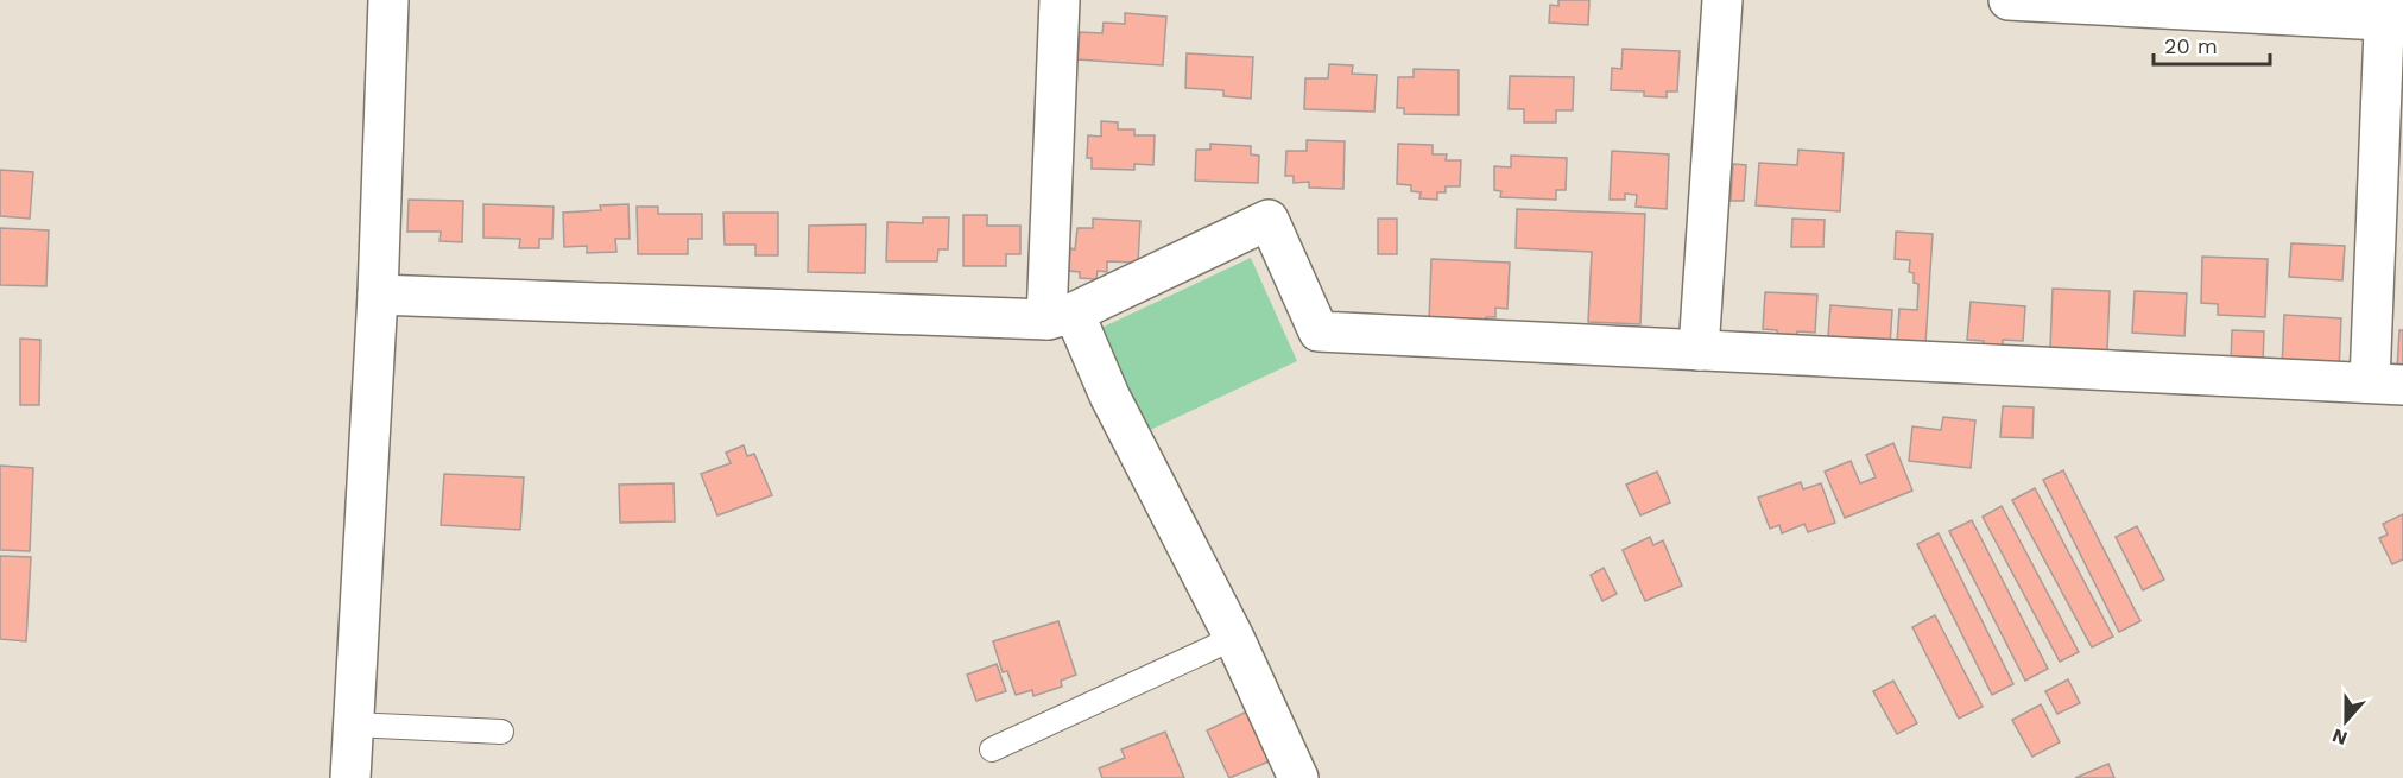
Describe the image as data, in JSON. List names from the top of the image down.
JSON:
{
  "scale_bar": "20 m",
  "north": "bottom"
}
